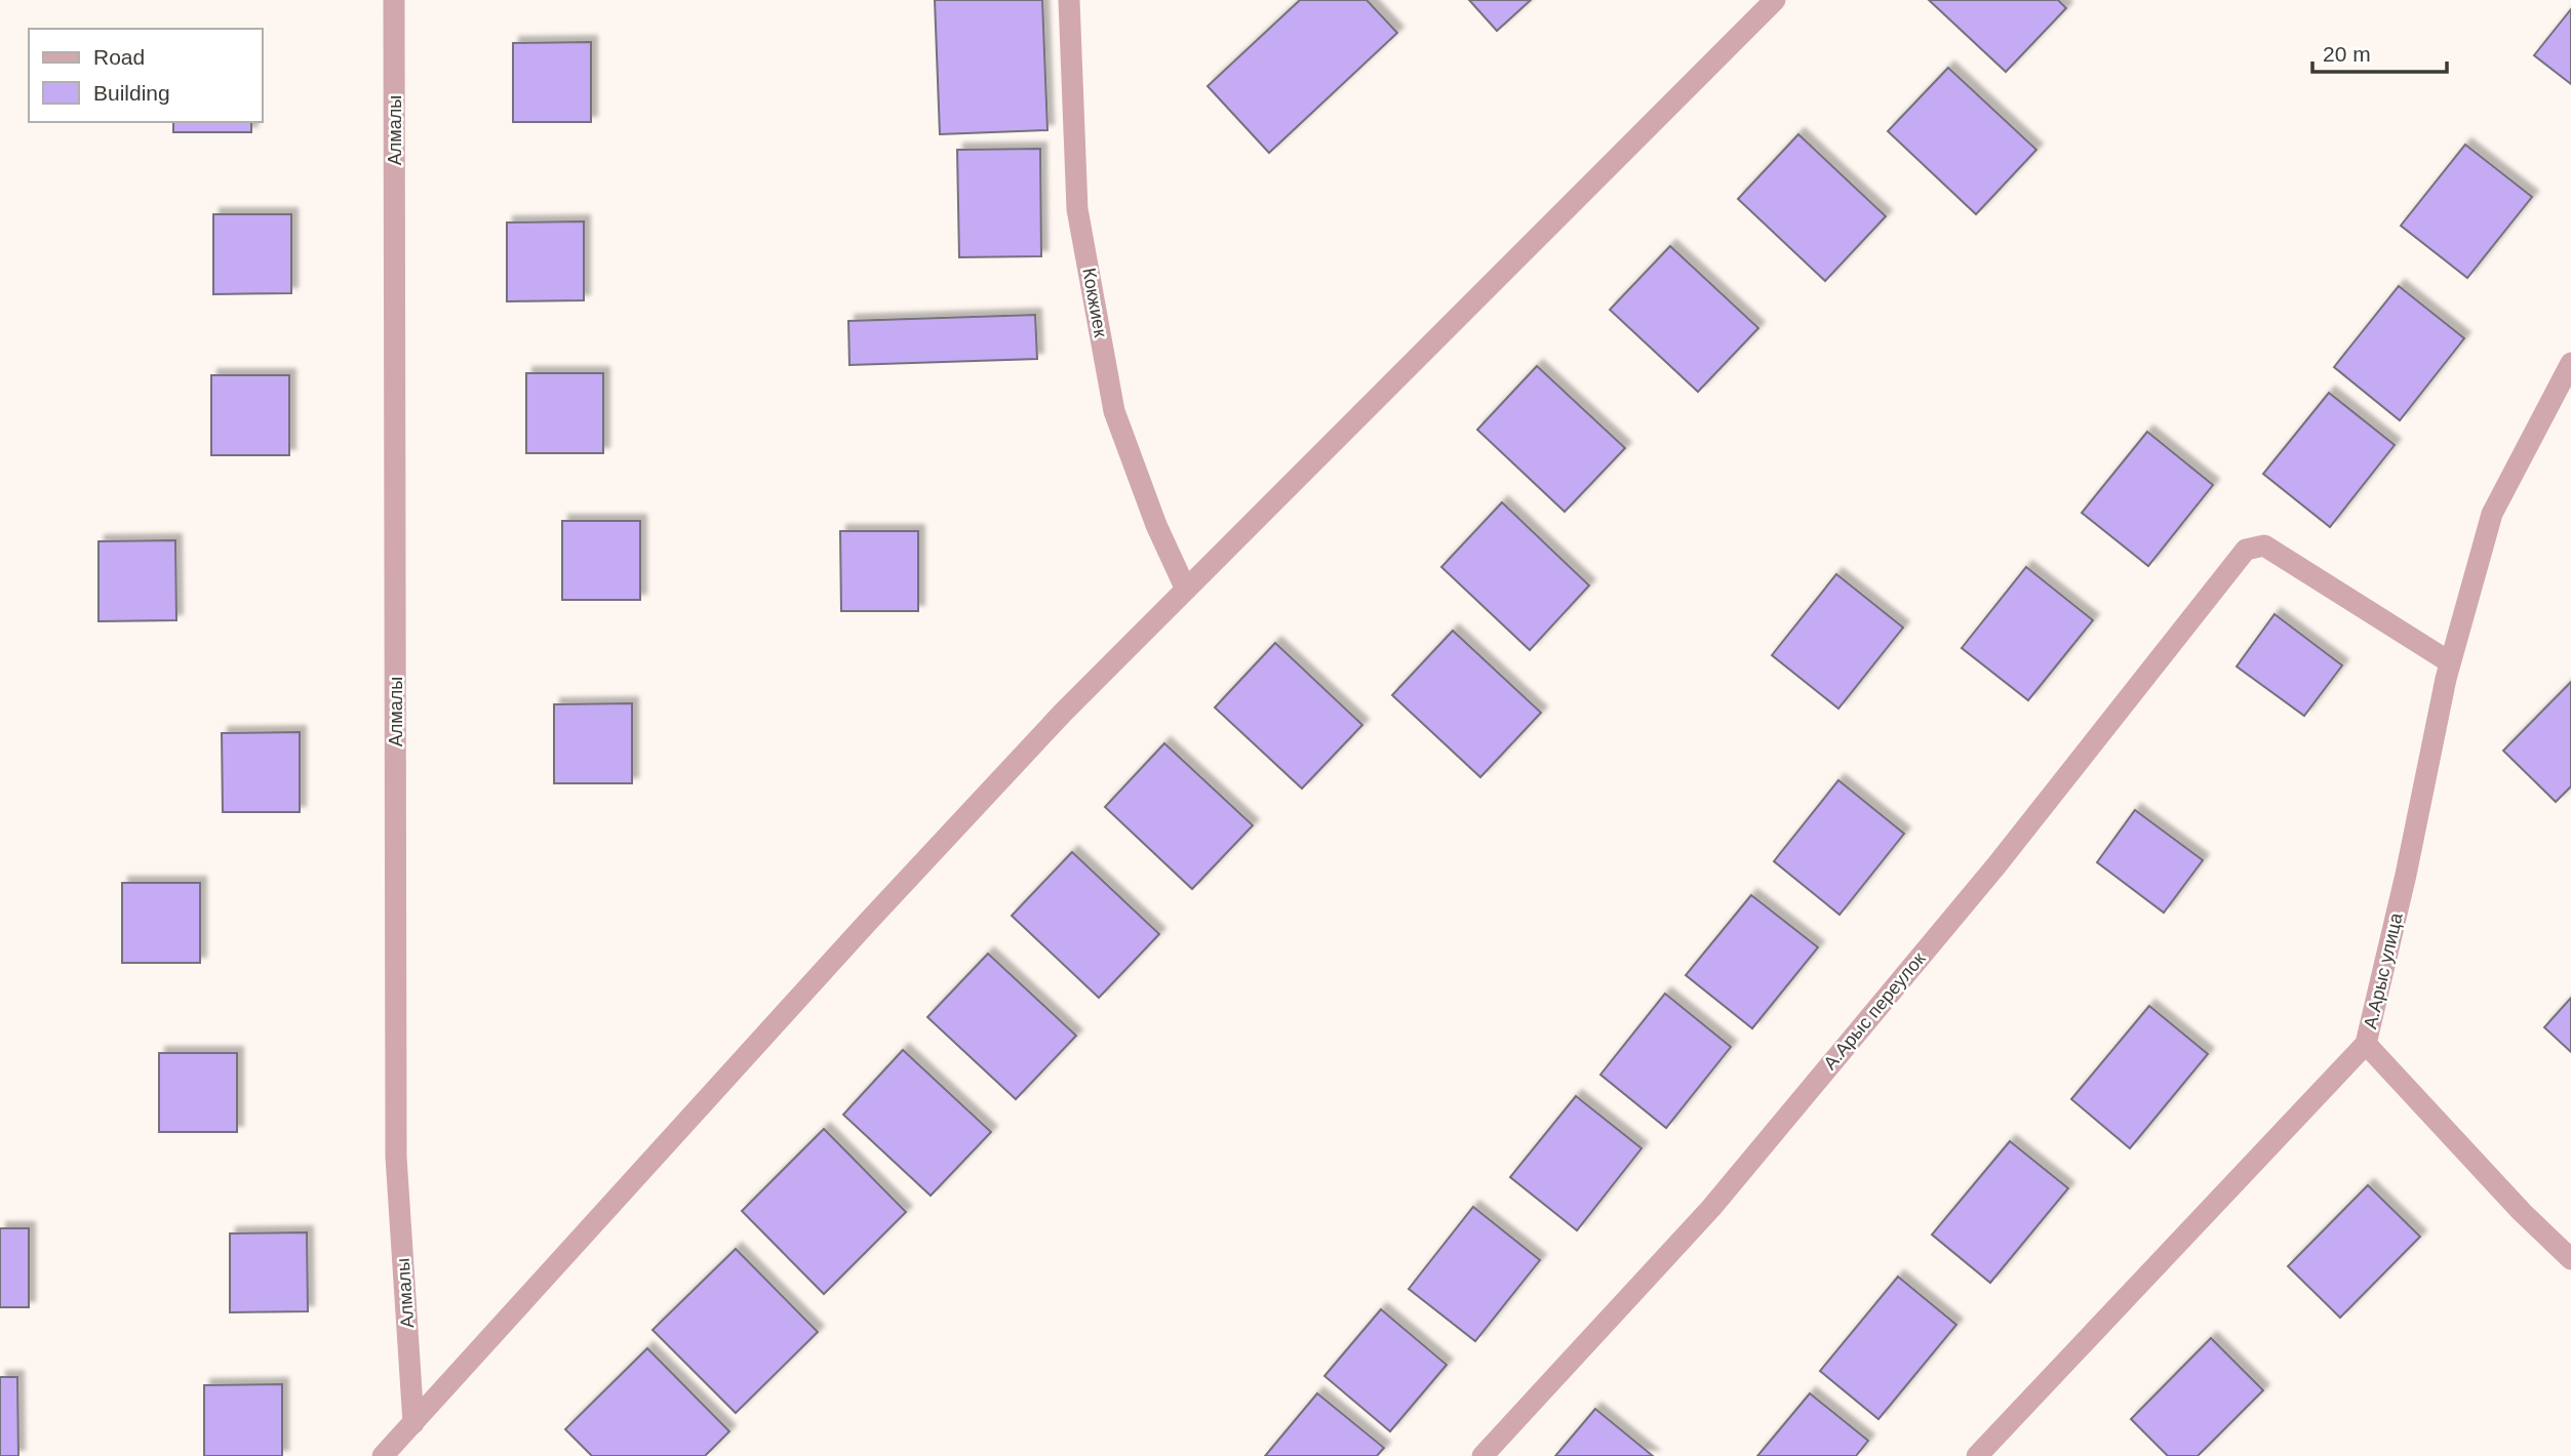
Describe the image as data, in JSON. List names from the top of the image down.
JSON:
{
  "streets": {
    "street": [
      "Алмалы",
      "Кокжиек",
      "А.Арыс улица",
      "А.Арыс переулок"
    ]
  },
  "crossings": [
    ["А.Арыс улица", "А.Арыс переулок"]
  ],
  "legend": ["Road", "Building"],
  "scale_bar": "20 m"
}
